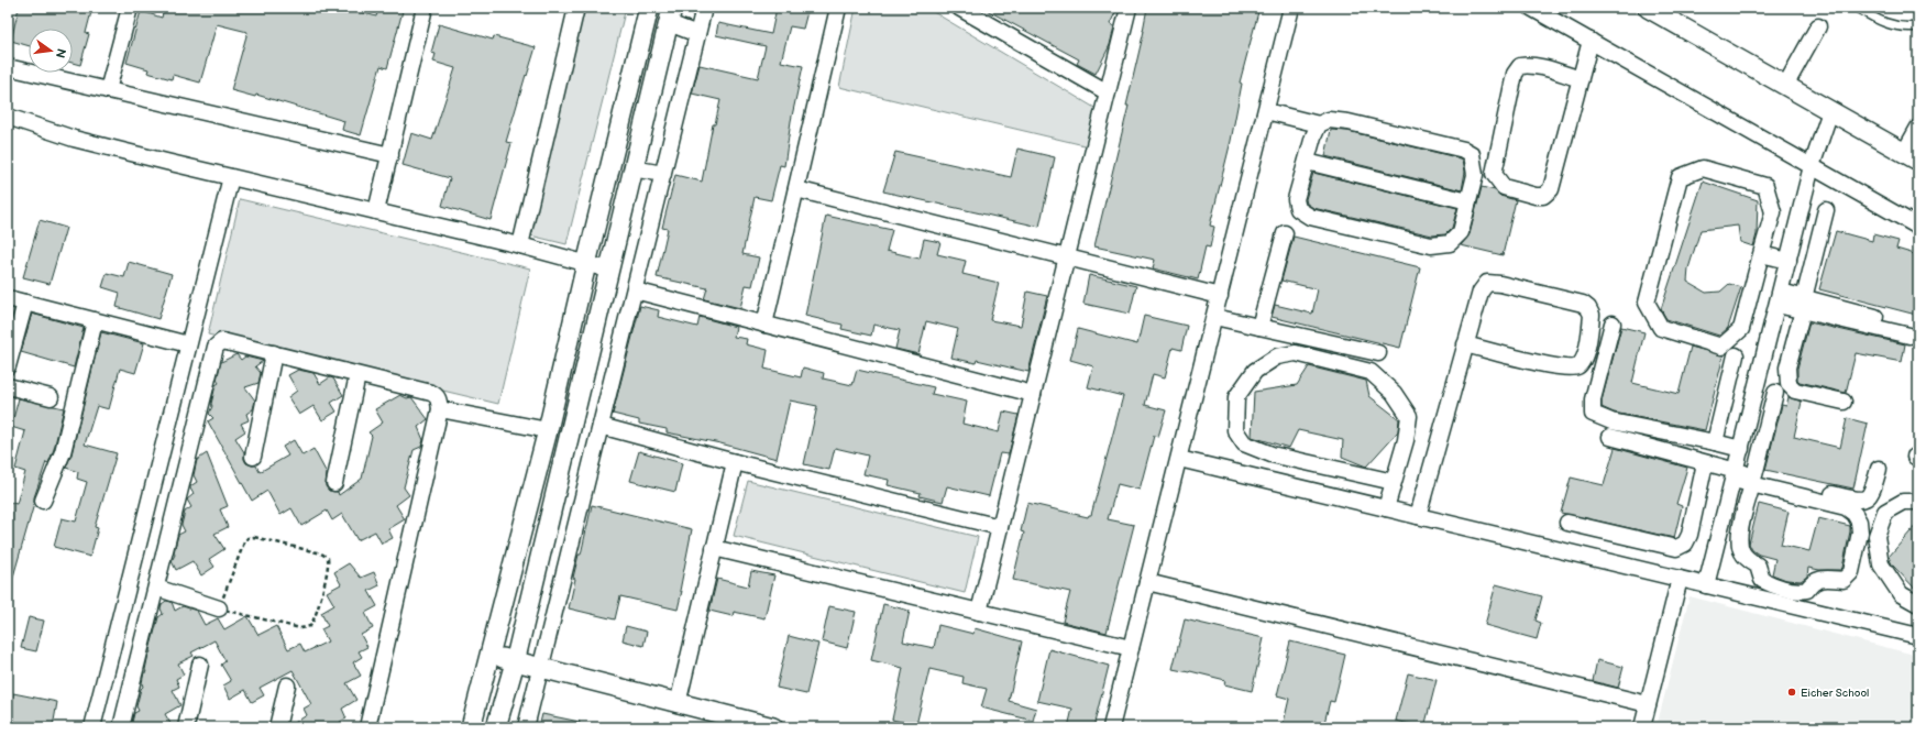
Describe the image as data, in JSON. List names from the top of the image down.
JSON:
{
  "places": ["Eicher School"],
  "north": "right"
}
